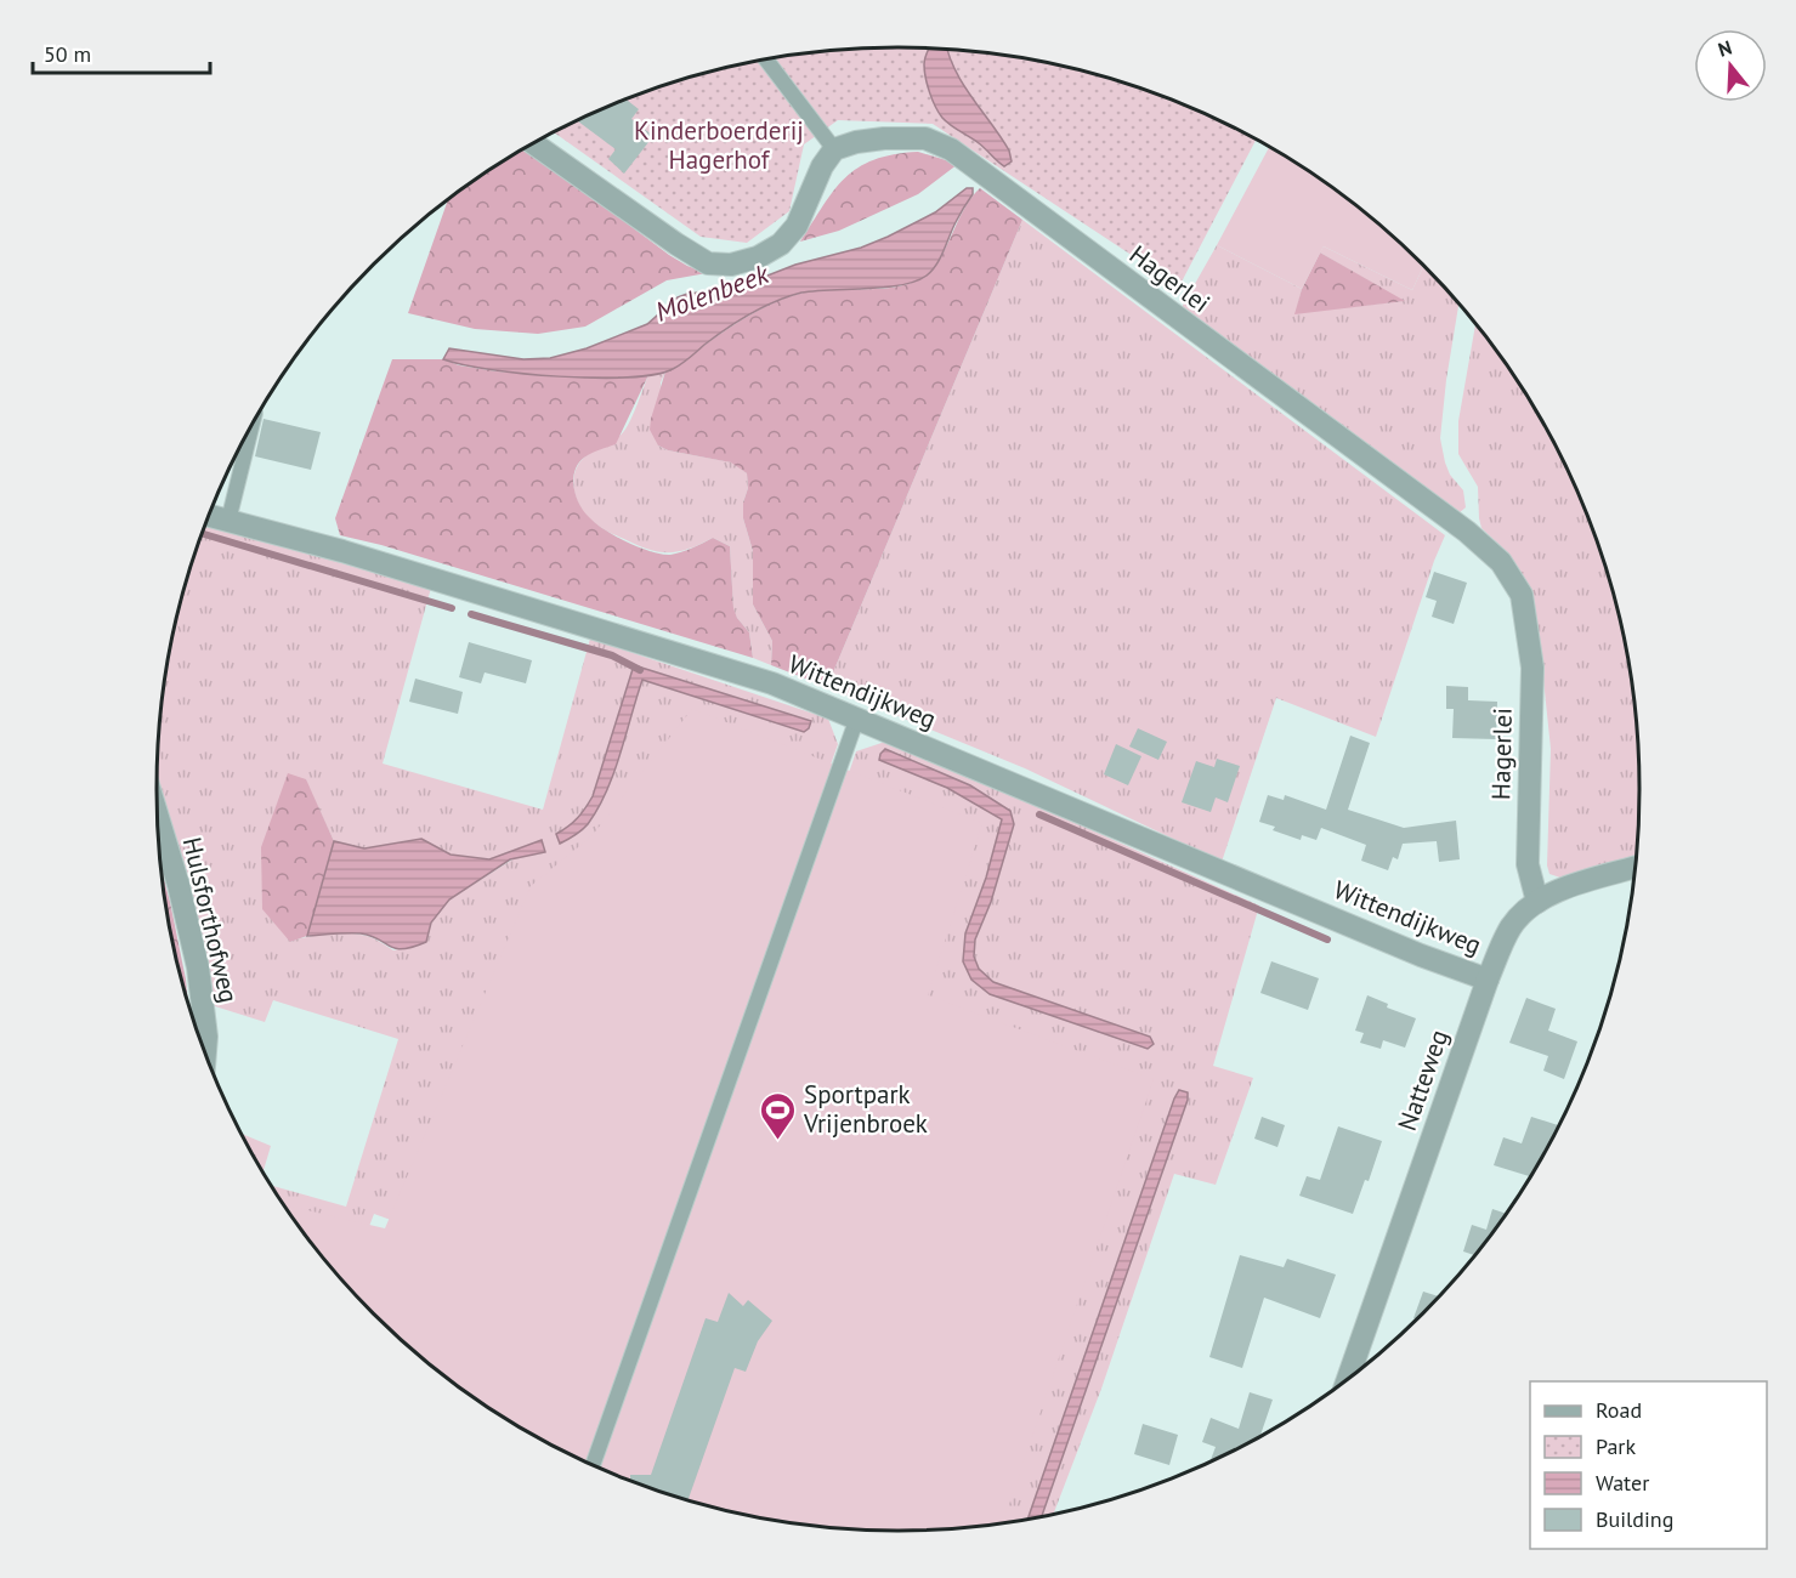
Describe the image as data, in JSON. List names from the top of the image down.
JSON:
{
  "streets": {
    "street": [
      "Hagerlei",
      "Wittendijkweg",
      "Hulsforthofweg",
      "Natteweg"
    ]
  },
  "crossings": [
    ["Hagerlei", "Natteweg"],
    ["Wittendijkweg", "Natteweg"]
  ],
  "water": ["Molenbeek"],
  "parks": ["Kinderboerderij Hagerhof"],
  "places": {
    "sports": ["Sportpark Vrijenbroek"]
  },
  "legend": [
    "Road",
    "Park",
    "Water",
    "Building"
  ],
  "scale_bar": "50 m",
  "north": "top"
}
